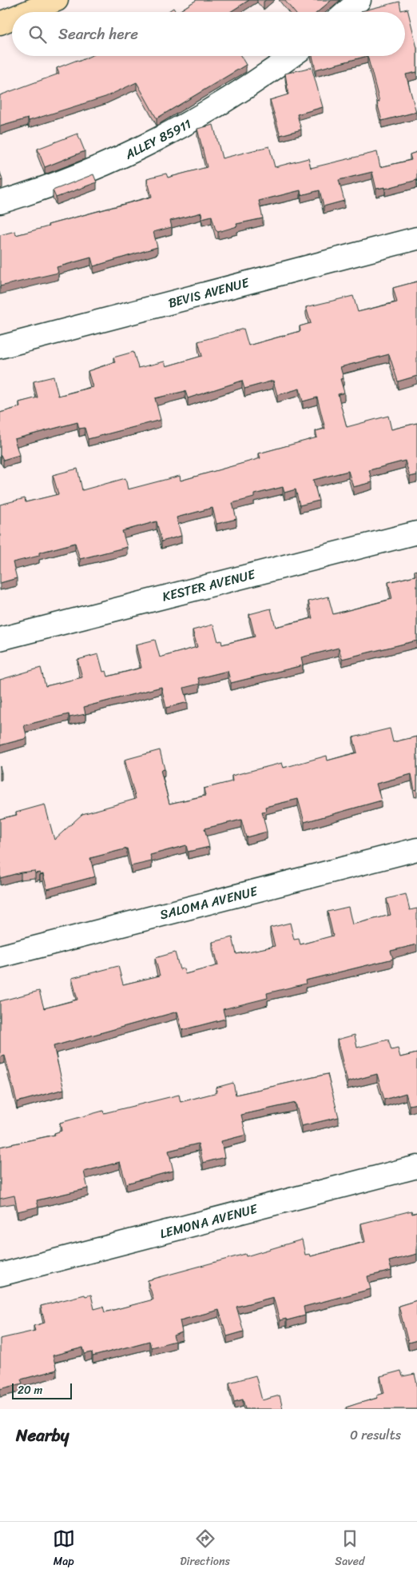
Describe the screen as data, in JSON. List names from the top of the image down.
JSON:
{
  "streets": {
    "street": [
      "ALLEY 85911",
      "BEVIS AVENUE",
      "KESTER AVENUE",
      "SALOMA AVENUE",
      "LEMONA AVENUE"
    ]
  },
  "scale_bar": "20 m",
  "page": {
    "search": "Search here",
    "scale": "20 m",
    "heading": ["Nearby", "0 results"],
    "nav": ["Map", "Directions", "Saved"]
  }
}
